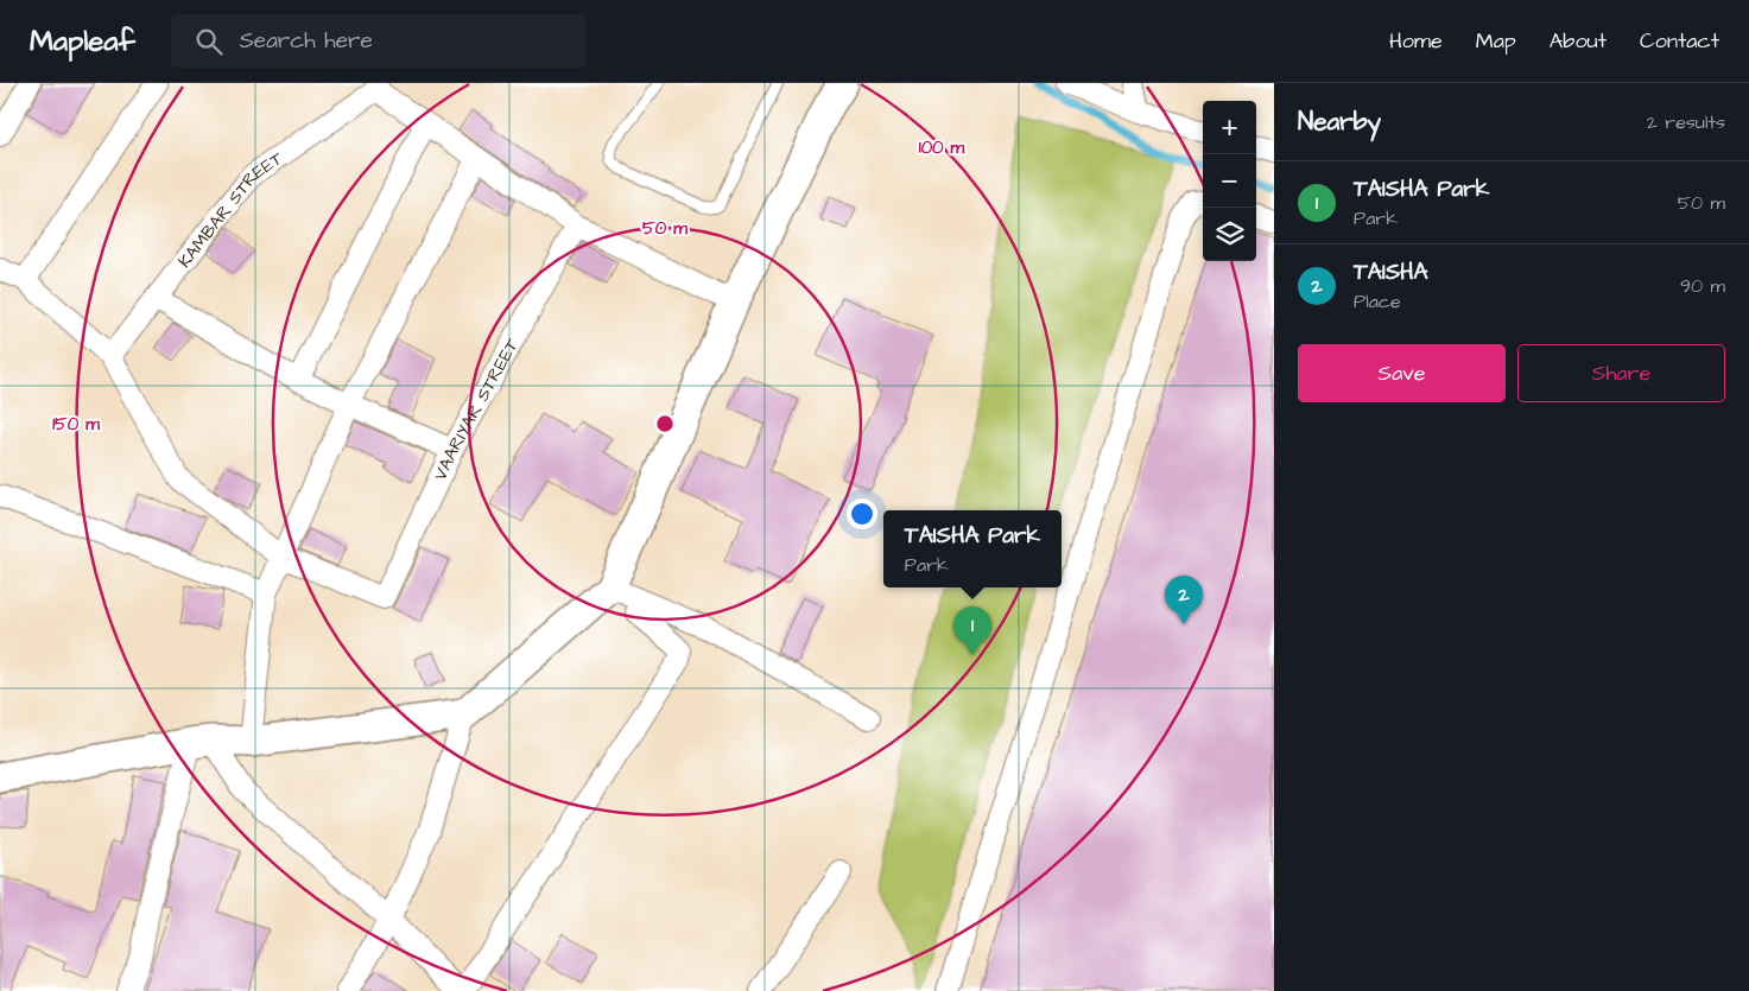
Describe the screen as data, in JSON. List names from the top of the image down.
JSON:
{
  "streets": {
    "street": ["KAMBAR STREET", "VAARIYAR STREET"]
  },
  "page": {
    "header": "Mapleaf",
    "search": "Search here",
    "nav": [
      "Home",
      "Map",
      "About",
      "Contact"
    ],
    "heading": ["Nearby", "2 results"],
    "map_buttons": ["+", "−"],
    "list": [
      {
        "mark": "1",
        "name": "TAISHA Park",
        "note": "Park",
        "value": "50 m"
      },
      {
        "mark": "2",
        "name": "TAISHA",
        "note": "Place",
        "value": "90 m"
      }
    ],
    "buttons": ["Save", "Share"],
    "popup": ["TAISHA Park", "Park"],
    "pins": ["2", "1"]
  },
  "rings": ["100 m", "50 m", "150 m"]
}
